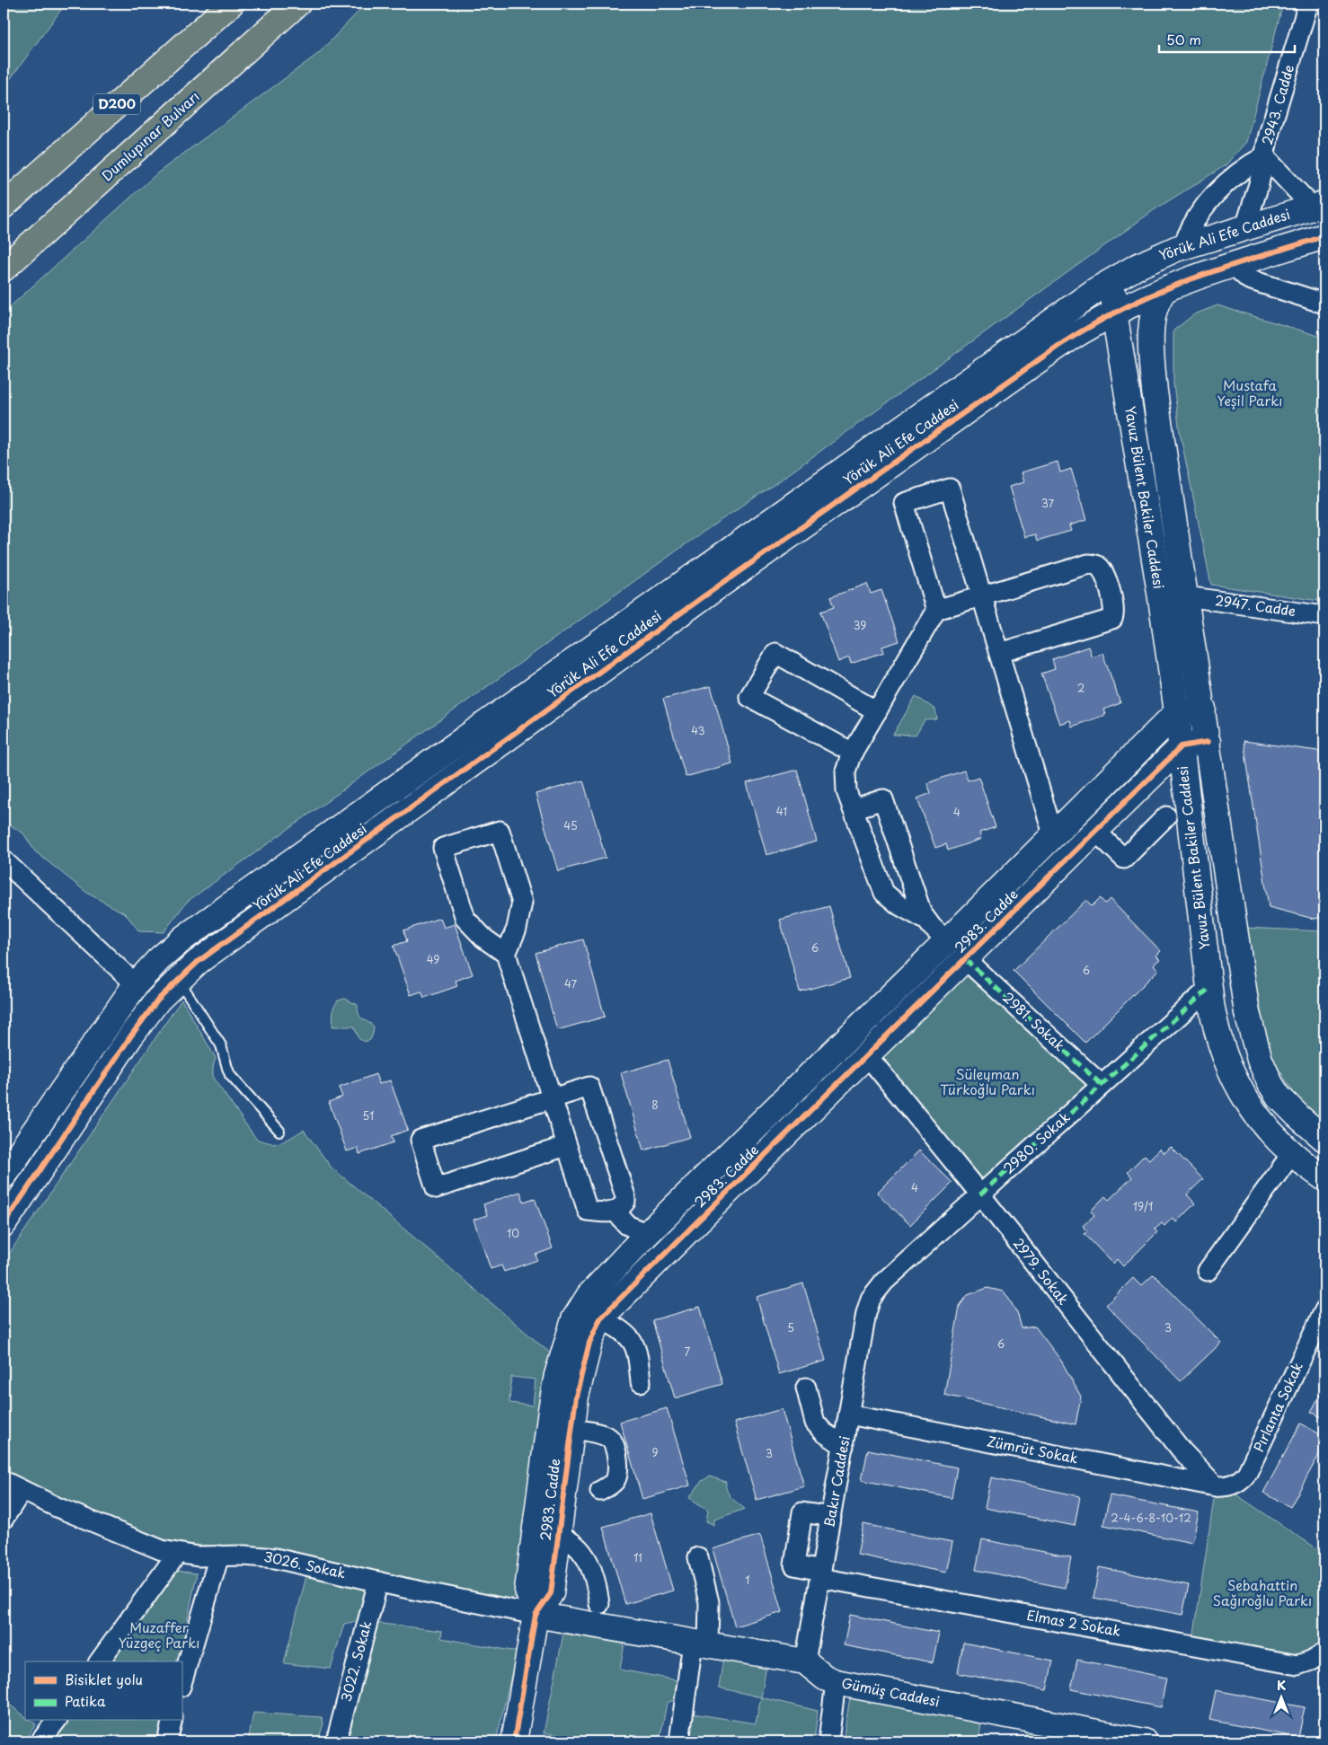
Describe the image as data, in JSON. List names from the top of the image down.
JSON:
{
  "streets": {
    "highway": ["D200", "Dumlupınar Bulvarı"],
    "street": [
      "2943. Cadde",
      "Yörük Ali Efe Caddesi",
      "Yavuz Bülent Bakiler Caddesi",
      "2947. Cadde",
      "2983. Cadde",
      "2981. Sokak",
      "2980. Sokak",
      "2979. Sokak",
      "Pırlanta Sokak",
      "Zümrüt Sokak",
      "Bakır Caddesi",
      "3026. Sokak",
      "Elmas 2 Sokak",
      "3022. Sokak",
      "Gümüş Caddesi"
    ]
  },
  "crossings": [
    ["2943. Cadde", "Yörük Ali Efe Caddesi"],
    ["Yörük Ali Efe Caddesi", "Yavuz Bülent Bakiler Caddesi"],
    ["Yavuz Bülent Bakiler Caddesi", "2947. Cadde"],
    ["Yavuz Bülent Bakiler Caddesi", "2983. Cadde"],
    ["Yavuz Bülent Bakiler Caddesi", "2980. Sokak"],
    ["2983. Cadde", "2981. Sokak"],
    ["2983. Cadde", "2979. Sokak"],
    ["2983. Cadde", "3026. Sokak"],
    ["2981. Sokak", "2980. Sokak"],
    ["2980. Sokak", "2979. Sokak"],
    ["2980. Sokak", "Bakır Caddesi"],
    ["2979. Sokak", "Pırlanta Sokak"],
    ["2979. Sokak", "Zümrüt Sokak"],
    ["Pırlanta Sokak", "Zümrüt Sokak"],
    ["Zümrüt Sokak", "Bakır Caddesi"],
    ["Bakır Caddesi", "Elmas 2 Sokak"],
    ["Bakır Caddesi", "Gümüş Caddesi"],
    ["3026. Sokak", "3022. Sokak"]
  ],
  "parks": [
    "Mustafa Yeşil Parkı",
    "Süleyman Türkoğlu Parkı",
    "Sebahattin Sağıroğlu Parkı",
    "Muzaffer Yüzgeç Parkı"
  ],
  "house_numbers": [
    "37",
    "39",
    "2",
    "43",
    "41",
    "4",
    "45",
    "6",
    "49",
    "6",
    "47",
    "8",
    "51",
    "4",
    "19/1",
    "10",
    "5",
    "3",
    "6",
    "7",
    "9",
    "3",
    "2-4-6-8-10-12",
    "11",
    "1"
  ],
  "legend": ["Bisiklet yolu", "Patika"],
  "scale_bar": "50 m",
  "north": "top"
}
